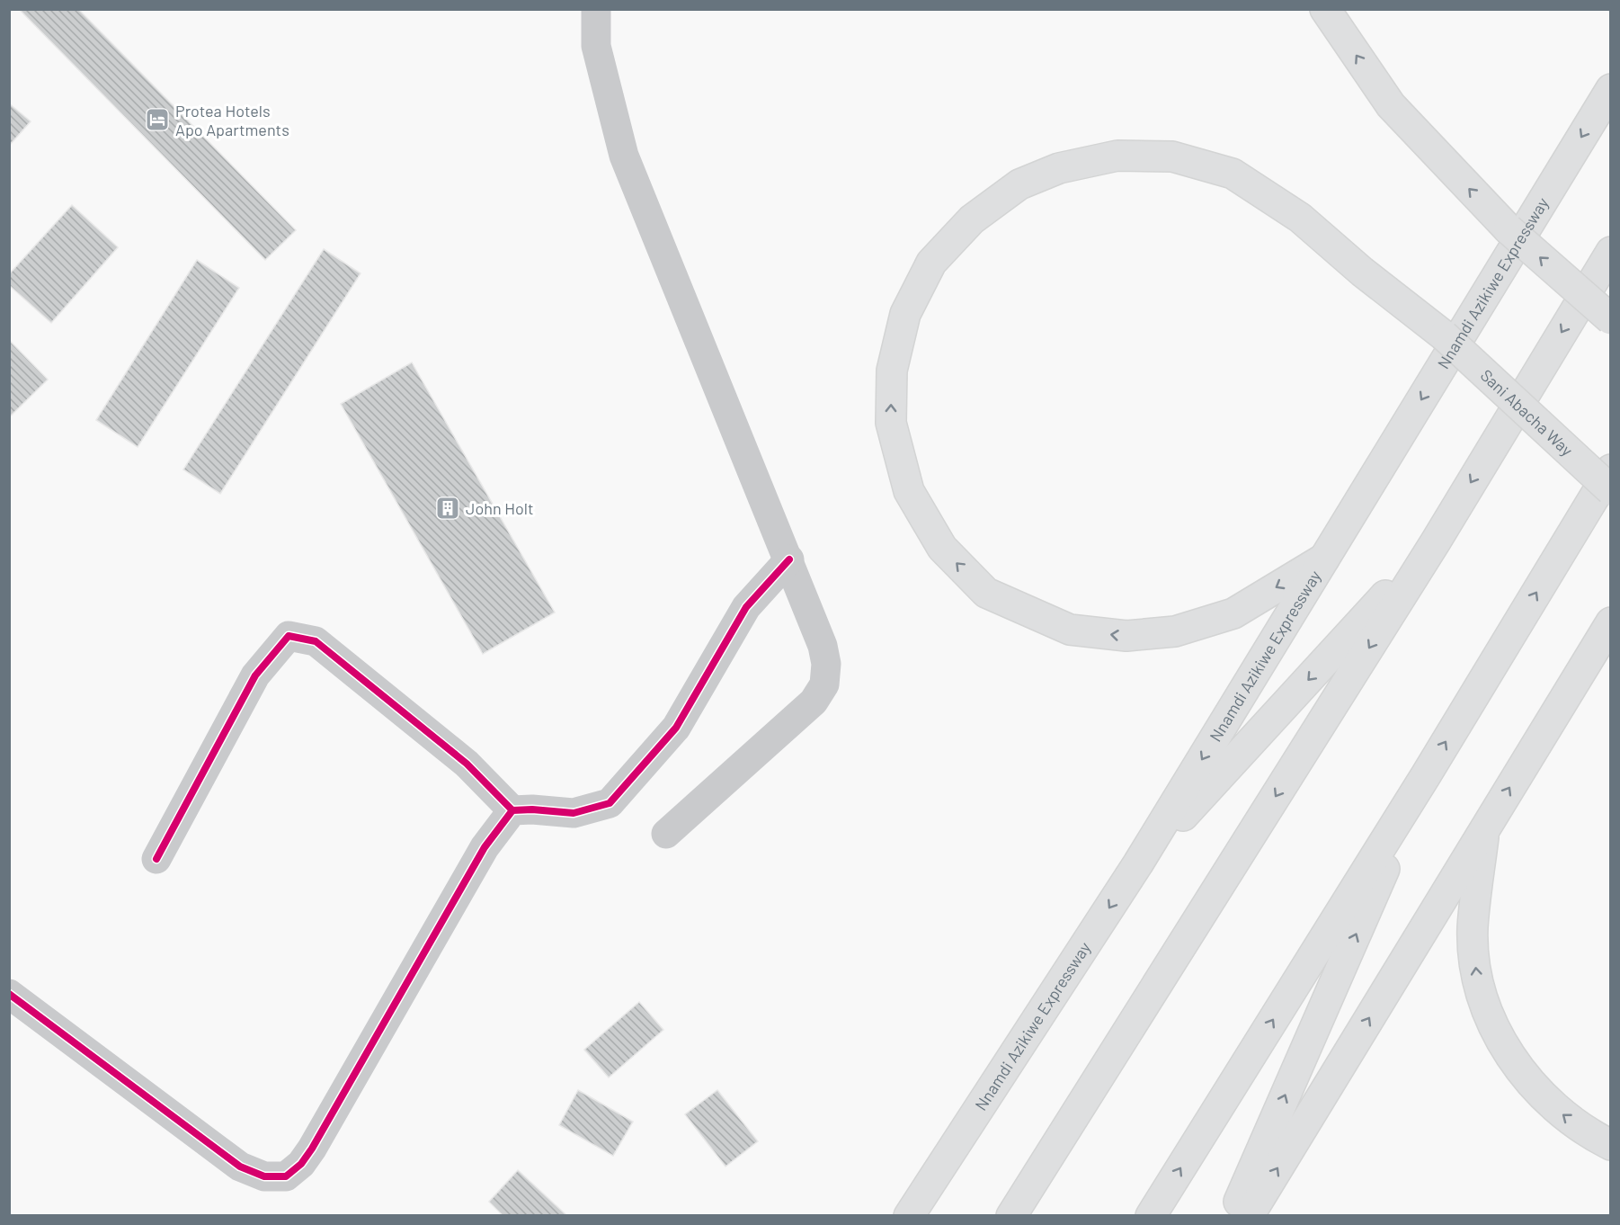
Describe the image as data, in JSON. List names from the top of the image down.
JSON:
{
  "streets": {
    "highway": ["Nnamdi Azikiwe Expressway", "Sani Abacha Way"]
  },
  "crossings": [
    ["Nnamdi Azikiwe Expressway", "Sani Abacha Way"]
  ],
  "places": {
    "hotel": ["Protea Hotels Apo Apartments"],
    "building": ["John Holt"]
  }
}
